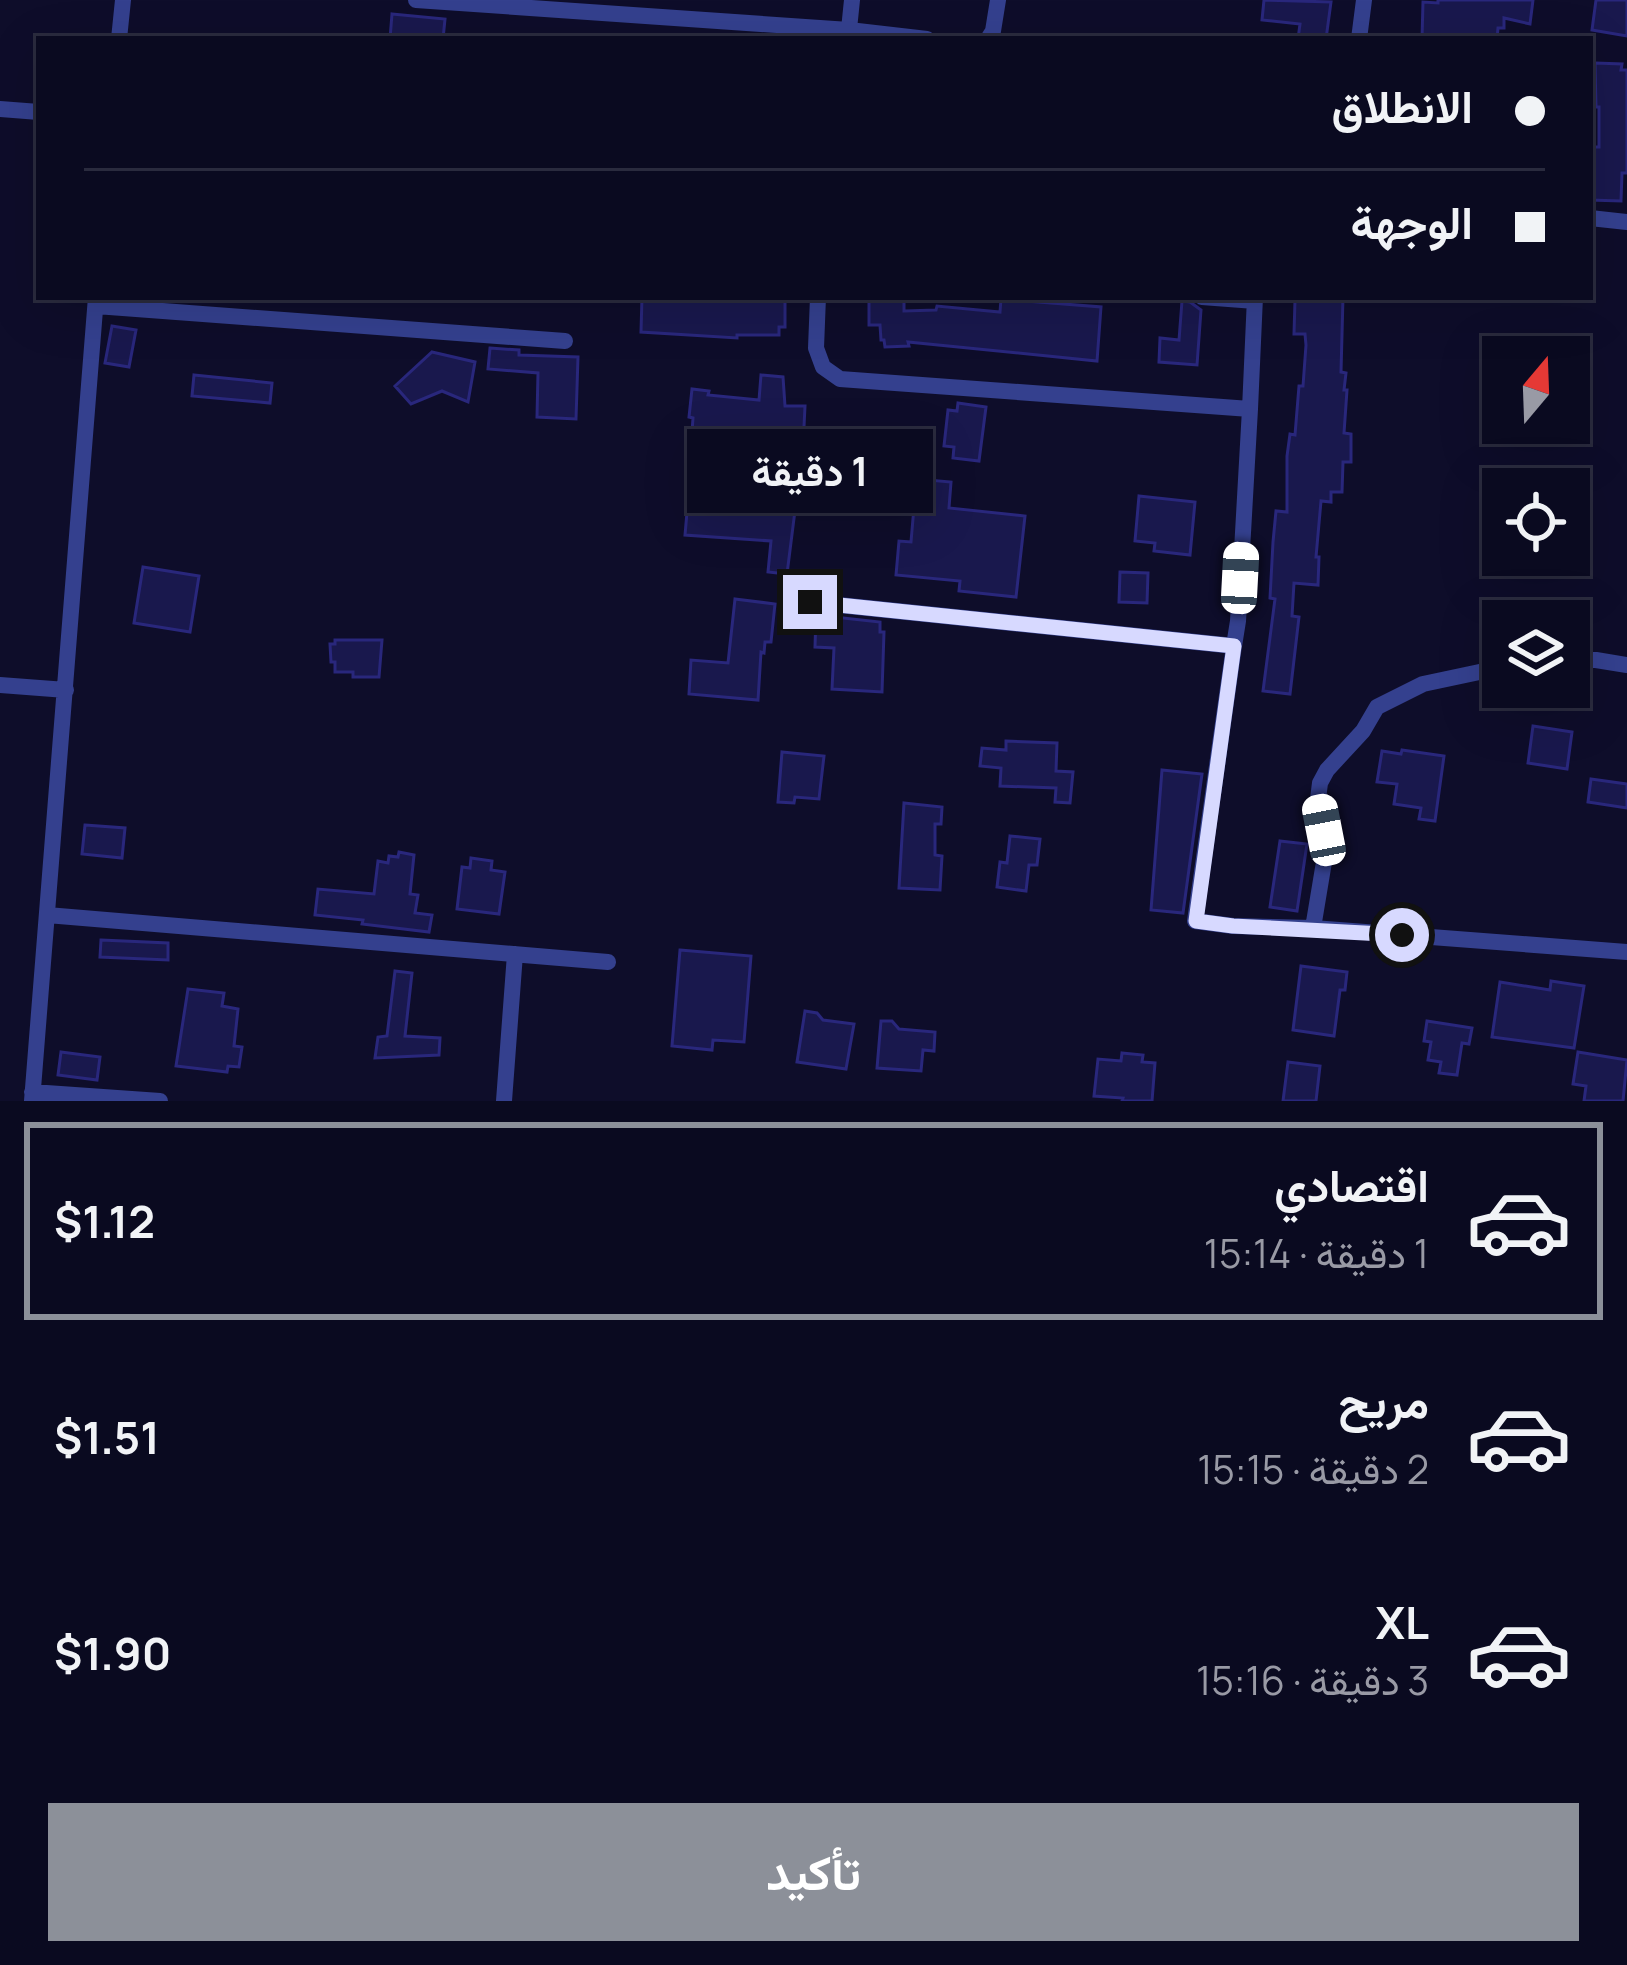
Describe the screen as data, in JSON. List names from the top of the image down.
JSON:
{
  "north": "top",
  "page": {
    "banner": ["الانطلاق", "الوجهة"],
    "bubble": "1 دقيقة",
    "list": [
      {
        "name": "اقتصادي",
        "note": "1 دقيقة · 15:14",
        "value": "$1.12"
      },
      {
        "name": "مريح",
        "note": "2 دقيقة · 15:15",
        "value": "$1.51"
      },
      {
        "name": "XL",
        "note": "3 دقيقة · 15:16",
        "value": "$1.90"
      }
    ],
    "buttons": "تأكيد"
  }
}
